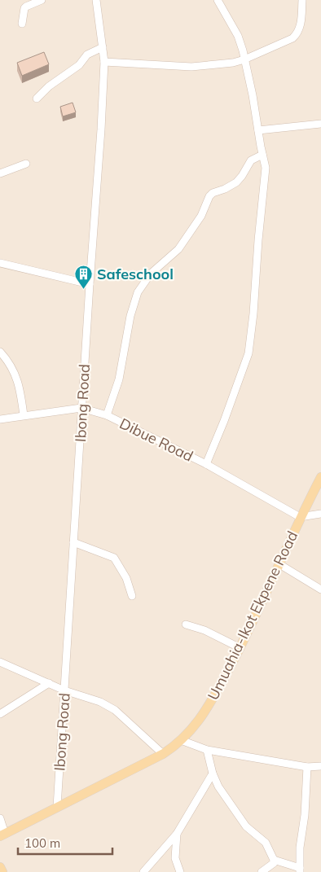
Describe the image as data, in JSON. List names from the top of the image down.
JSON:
{
  "streets": {
    "main road": ["Umuahia-Ikot Ekpene Road"],
    "street": ["Ibong Road", "Dibue Road"]
  },
  "crossings": [
    ["Ibong Road", "Dibue Road"],
    ["Ibong Road", "Umuahia-Ikot Ekpene Road"],
    ["Dibue Road", "Umuahia-Ikot Ekpene Road"]
  ],
  "places": {
    "building": ["Safeschool"]
  },
  "scale_bar": "100 m"
}
